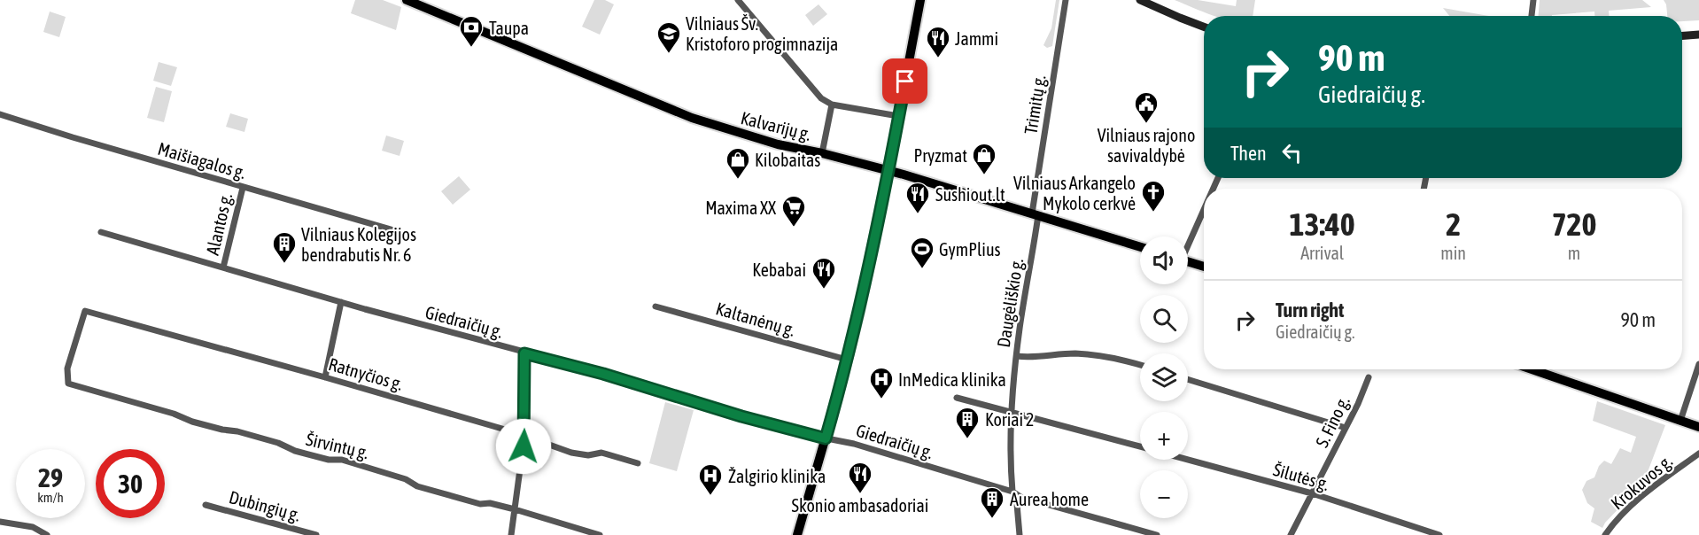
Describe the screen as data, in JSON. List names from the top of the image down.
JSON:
{
  "streets": {
    "main road": ["Kalvarijų g."],
    "street": [
      "Trimitų g.",
      "Maišiagalos g.",
      "Alantos g.",
      "Daugėliškio g.",
      "Kaltanėnų g.",
      "Giedraičių g.",
      "Ratnyčios g.",
      "S. Fino g.",
      "Širvintų g.",
      "Šilutės g.",
      "Krokuvos g.",
      "Dubingių g."
    ]
  },
  "crossings": [
    ["Trimitų g.", "Kalvarijų g."],
    ["Trimitų g.", "Daugėliškio g."],
    ["Kalvarijų g.", "Daugėliškio g."],
    ["Maišiagalos g.", "Alantos g."],
    ["Alantos g.", "Giedraičių g."],
    ["Daugėliškio g.", "Giedraičių g."],
    ["Daugėliškio g.", "Šilutės g."],
    ["Ratnyčios g.", "Širvintų g."],
    ["S. Fino g.", "Šilutės g."]
  ],
  "places": {
    "bank": ["Taupa"],
    "school or university": ["Vilniaus Šv. Kristoforo progimnazija"],
    "restaurant": [
      "Jammi",
      "Sushiout.lt",
      "Kebabai",
      "Skonio ambasadoriai"
    ],
    "public building": ["Vilniaus rajono savivaldybė"],
    "shop": ["Pryzmat", "Kilobaitas"],
    "church": ["Vilniaus Arkangelo Mykolo cerkvė"],
    "supermarket": ["Maxima XX"],
    "building": ["Vilniaus Kolegijos bendrabutis Nr. 6", "Koriai 2", "Aurea home"],
    "sports": ["GymPlius"],
    "hospital": ["InMedica klinika", "Žalgirio klinika"]
  },
  "page": {
    "turn": ["90 m", "Giedraičių g."],
    "then": "Then",
    "eta": [
      "13:40",
      "Arrival",
      "2",
      "min",
      "720",
      "m"
    ],
    "map_buttons": ["+", "−"],
    "list": [
      {
        "name": "Turn right",
        "note": "Giedraičių g.",
        "value": "90 m"
      }
    ],
    "speed": "29 km/h",
    "limit": "30"
  }
}
